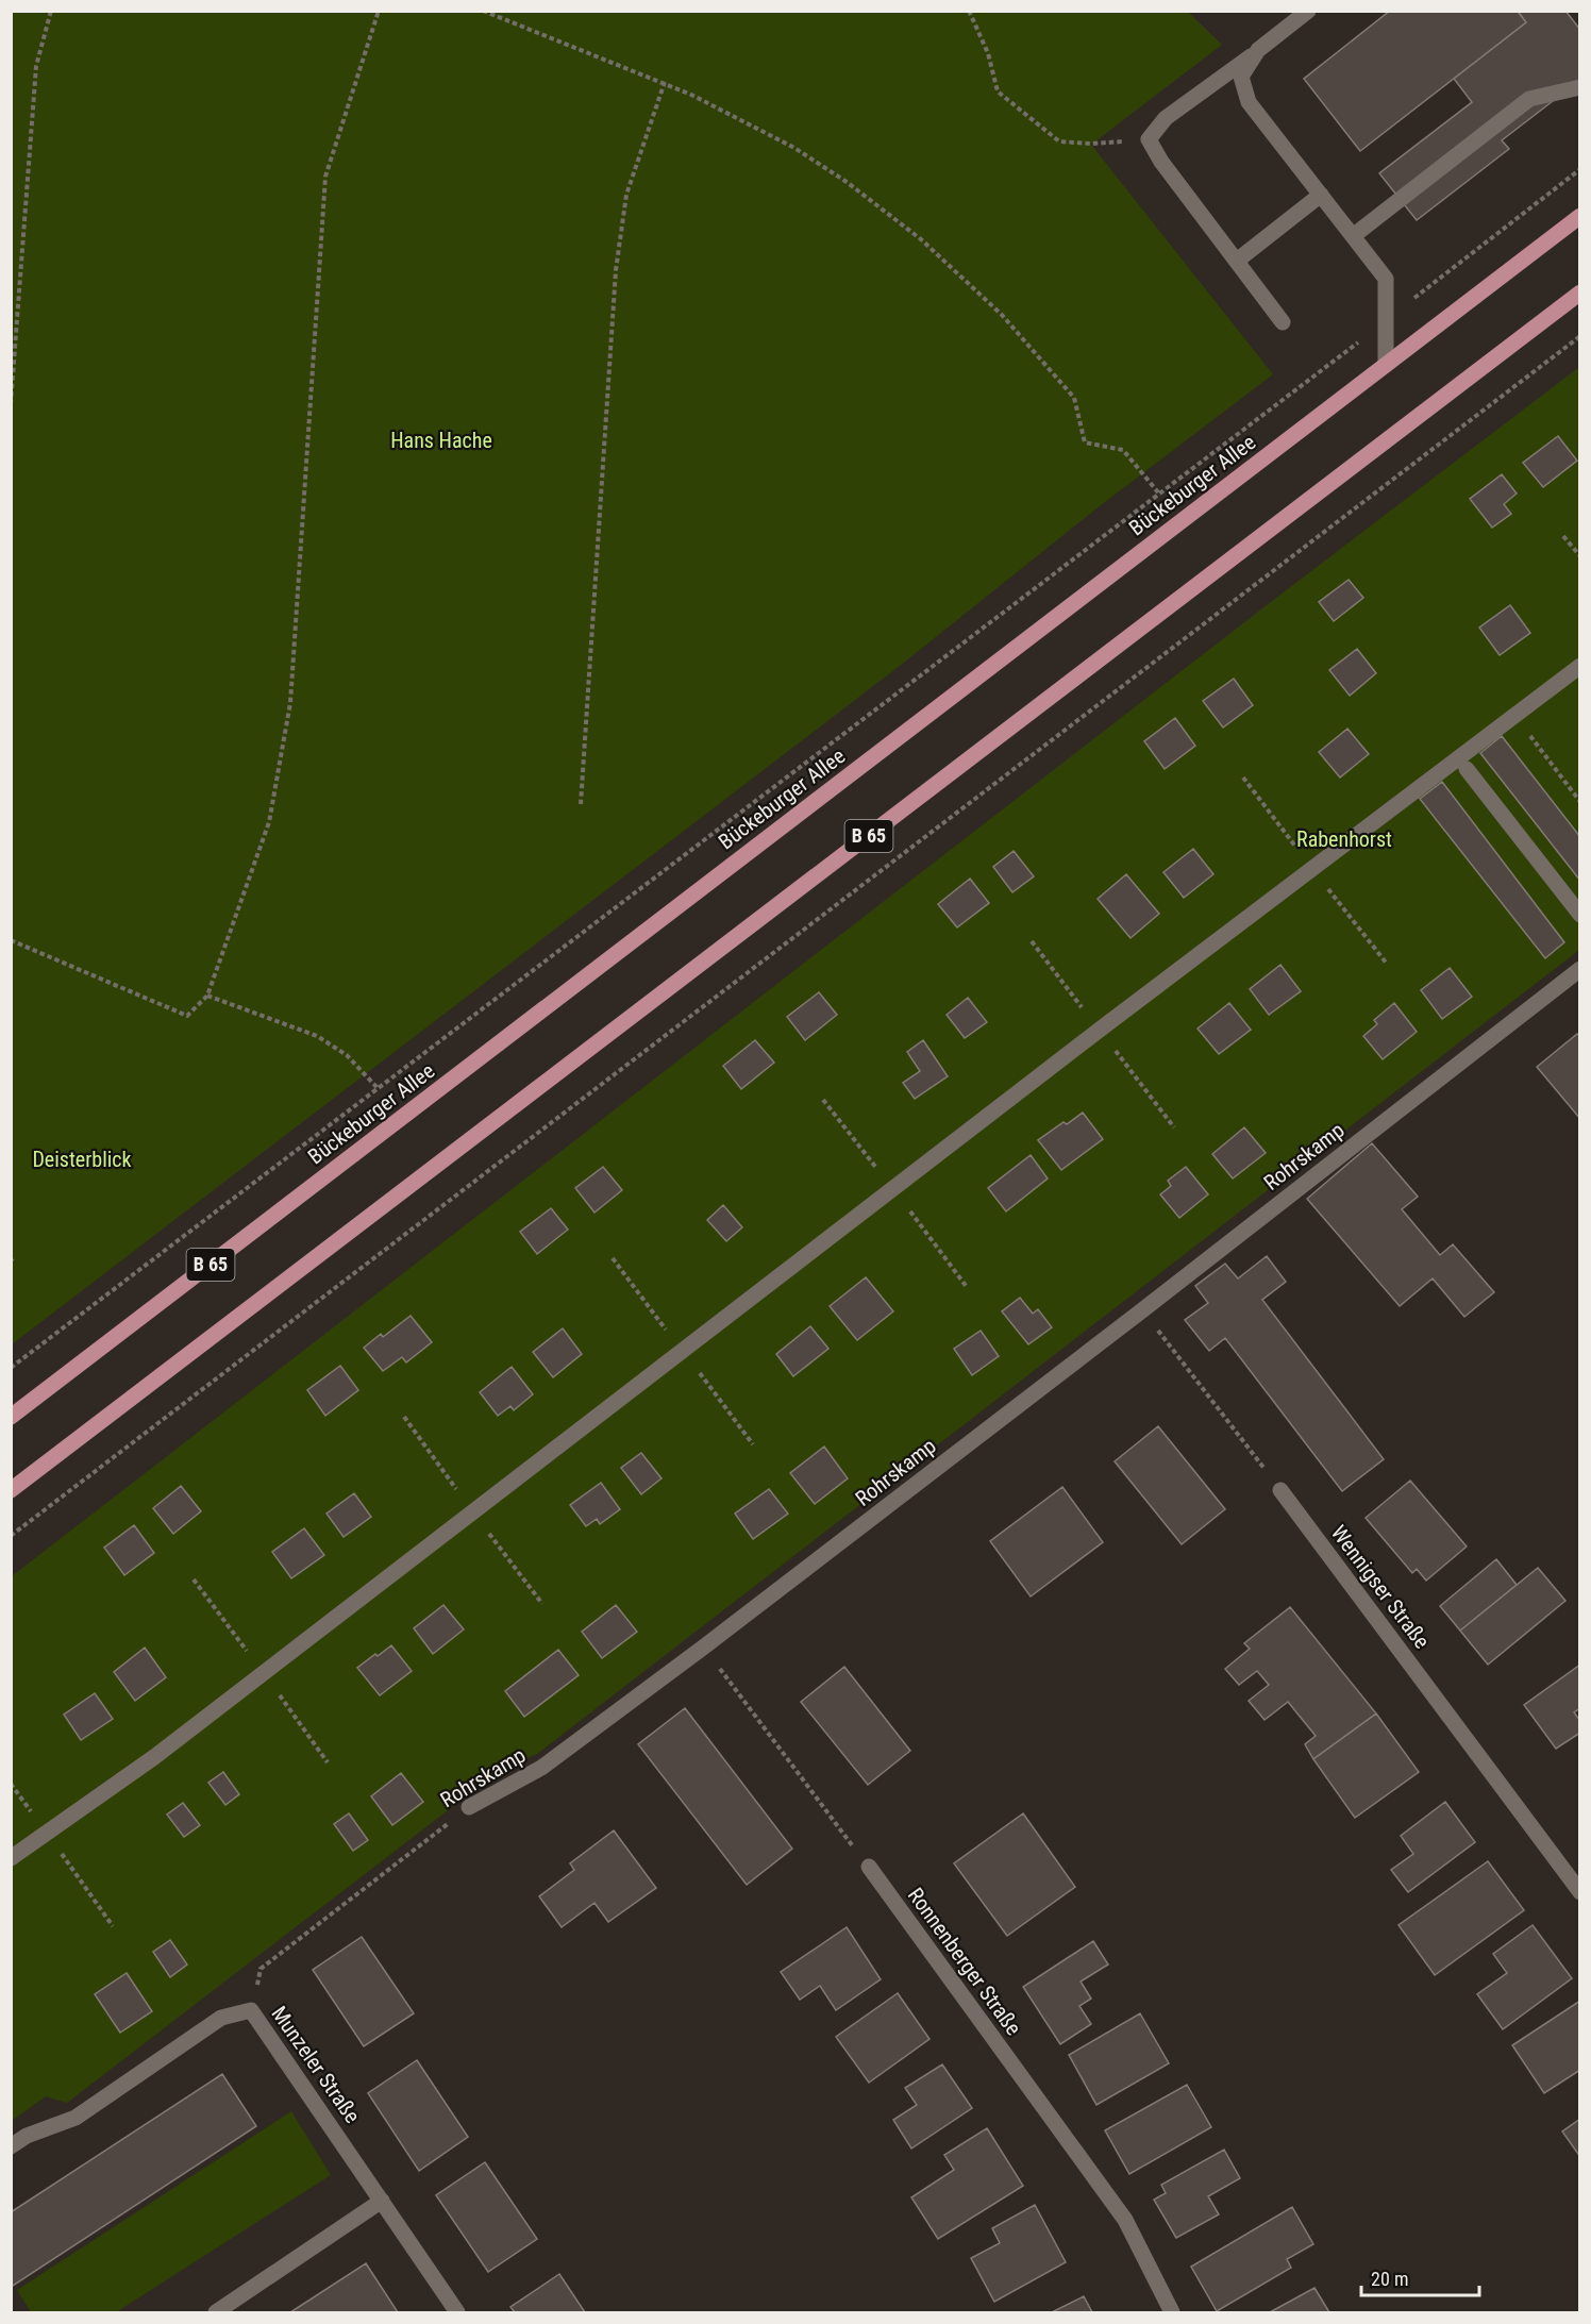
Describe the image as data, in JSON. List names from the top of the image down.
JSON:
{
  "streets": {
    "main road": ["Bückeburger Allee", "B 65"],
    "street": [
      "Rohrskamp",
      "Wennigser Straße",
      "Ronnenberger Straße",
      "Munzeler Straße"
    ]
  },
  "crossings": [
    ["Rohrskamp", "Munzeler Straße"]
  ],
  "parks": ["Hans Hache", "Rabenhorst", "Deisterblick"],
  "scale_bar": "20 m"
}
